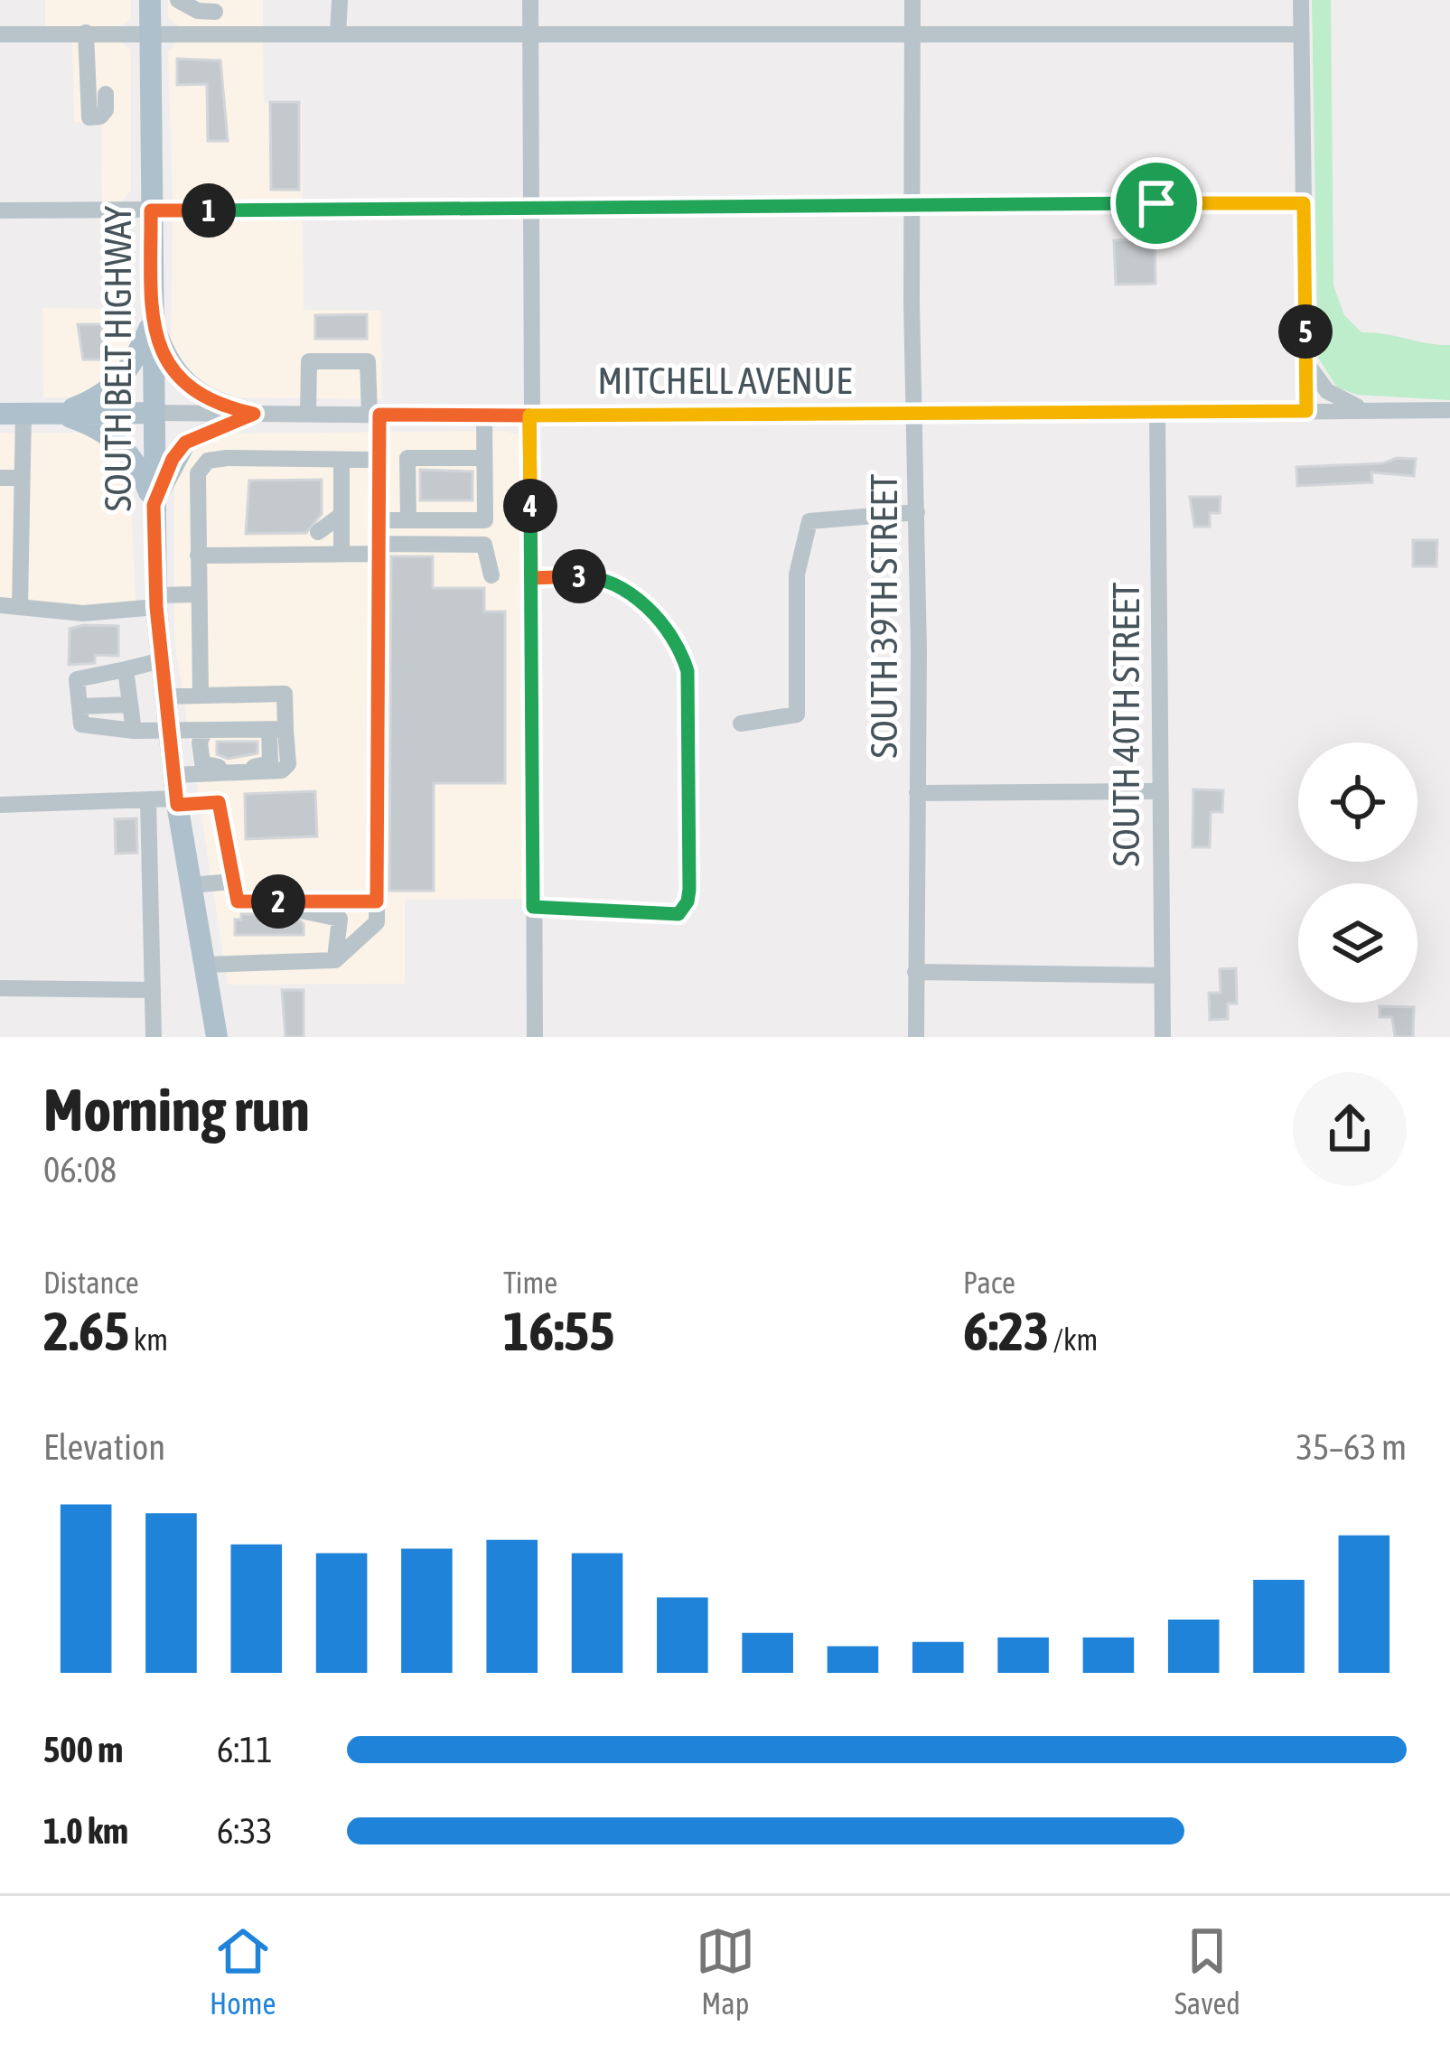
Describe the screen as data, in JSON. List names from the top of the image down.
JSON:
{
  "streets": {
    "main road": ["SOUTH BELT HIGHWAY", "MITCHELL AVENUE"],
    "street": ["SOUTH 39TH STREET", "SOUTH 40TH STREET"]
  },
  "crossings": [
    ["SOUTH BELT HIGHWAY", "MITCHELL AVENUE"],
    ["MITCHELL AVENUE", "SOUTH 39TH STREET"],
    ["MITCHELL AVENUE", "SOUTH 40TH STREET"]
  ],
  "page": {
    "pins": [
      "1",
      "5",
      "4",
      "3",
      "2"
    ],
    "heading": ["Morning run", "06:08"],
    "stats": [
      ["Distance", "2.65 km"],
      ["Time", "16:55"],
      ["Pace", "6:23 /km"]
    ],
    "chart": ["Elevation", "35–63 m"],
    "list": [
      {
        "name": "500 m",
        "note": "6:11"
      },
      {
        "name": "1.0 km",
        "note": "6:33"
      }
    ],
    "tabs": ["Home", "Map", "Saved"]
  }
}
